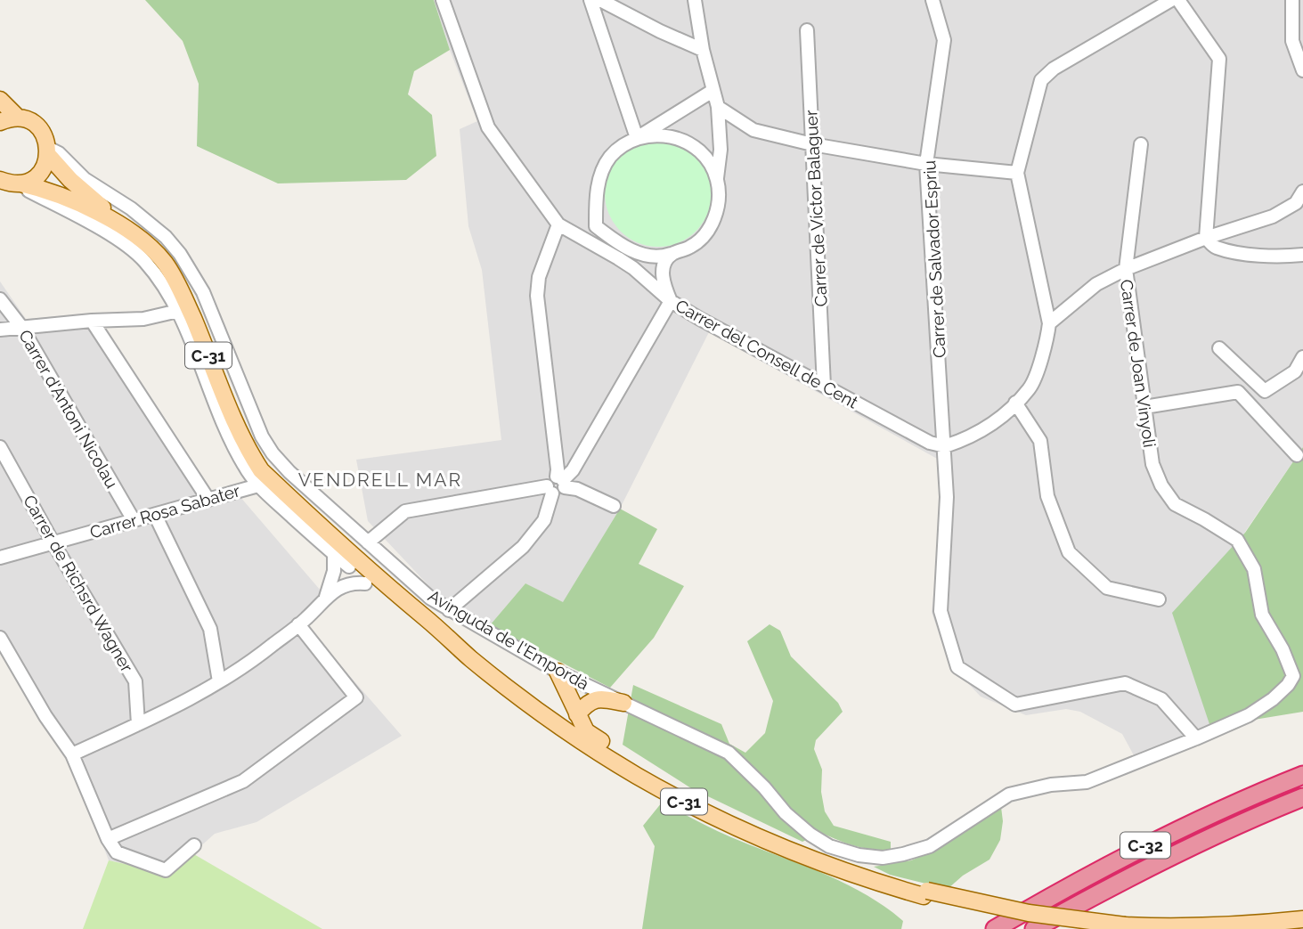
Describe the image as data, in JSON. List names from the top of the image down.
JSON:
{
  "streets": {
    "highway": ["C-32"],
    "main road": ["C-31"],
    "street": [
      "Carrer de Víctor Balaguer",
      "Carrer de Salvador Espriu",
      "Carrer del Consell de Cent",
      "Carrer de Joan Vinyoli",
      "Carrer d'Antoni Nicolau",
      "Carrer Rosa Sabater",
      "Carrer de Richsrd Wagner",
      "Avinguda de l'Empordà"
    ]
  },
  "crossings": [
    ["Carrer de Víctor Balaguer", "Carrer del Consell de Cent"],
    ["Carrer de Salvador Espriu", "Carrer del Consell de Cent"],
    ["Carrer de Salvador Espriu", "Avinguda de l'Empordà"],
    ["C-31", "Avinguda de l'Empordà"],
    ["Carrer de Joan Vinyoli", "Avinguda de l'Empordà"],
    ["Carrer d'Antoni Nicolau", "Carrer Rosa Sabater"],
    ["Carrer Rosa Sabater", "Carrer de Richsrd Wagner"]
  ],
  "districts": ["VENDRELL MAR"]
}
